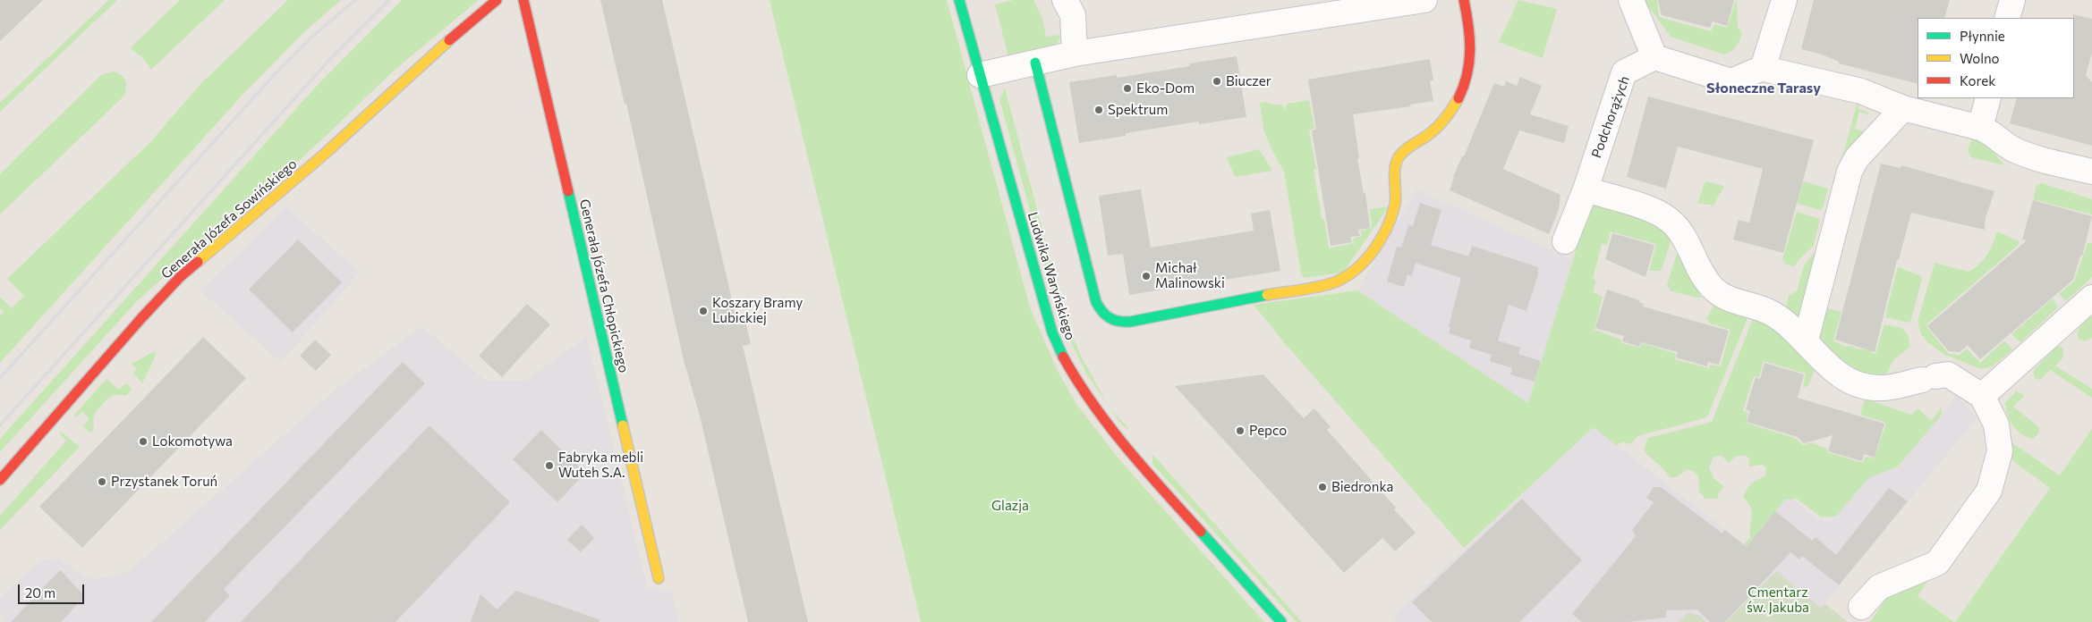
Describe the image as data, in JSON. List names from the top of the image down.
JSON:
{
  "streets": {
    "street": [
      "Podchorążych",
      "Generała Józefa Sowińskiego",
      "Ludwika Waryńskiego",
      "Generała Józefa Chłopickiego"
    ]
  },
  "districts": ["Słoneczne Tarasy"],
  "parks": ["Glazja", "Cmentarz św. Jakuba"],
  "places": [
    "Biuczer",
    "Eko-Dom",
    "Spektrum",
    "Michał Malinowski",
    "Koszary Bramy Lubickiej",
    "Pepco",
    "Lokomotywa",
    "Fabryka mebli Wuteh S.A.",
    "Przystanek Toruń",
    "Biedronka"
  ],
  "legend": ["Płynnie", "Wolno", "Korek"],
  "scale_bar": "20 m"
}
